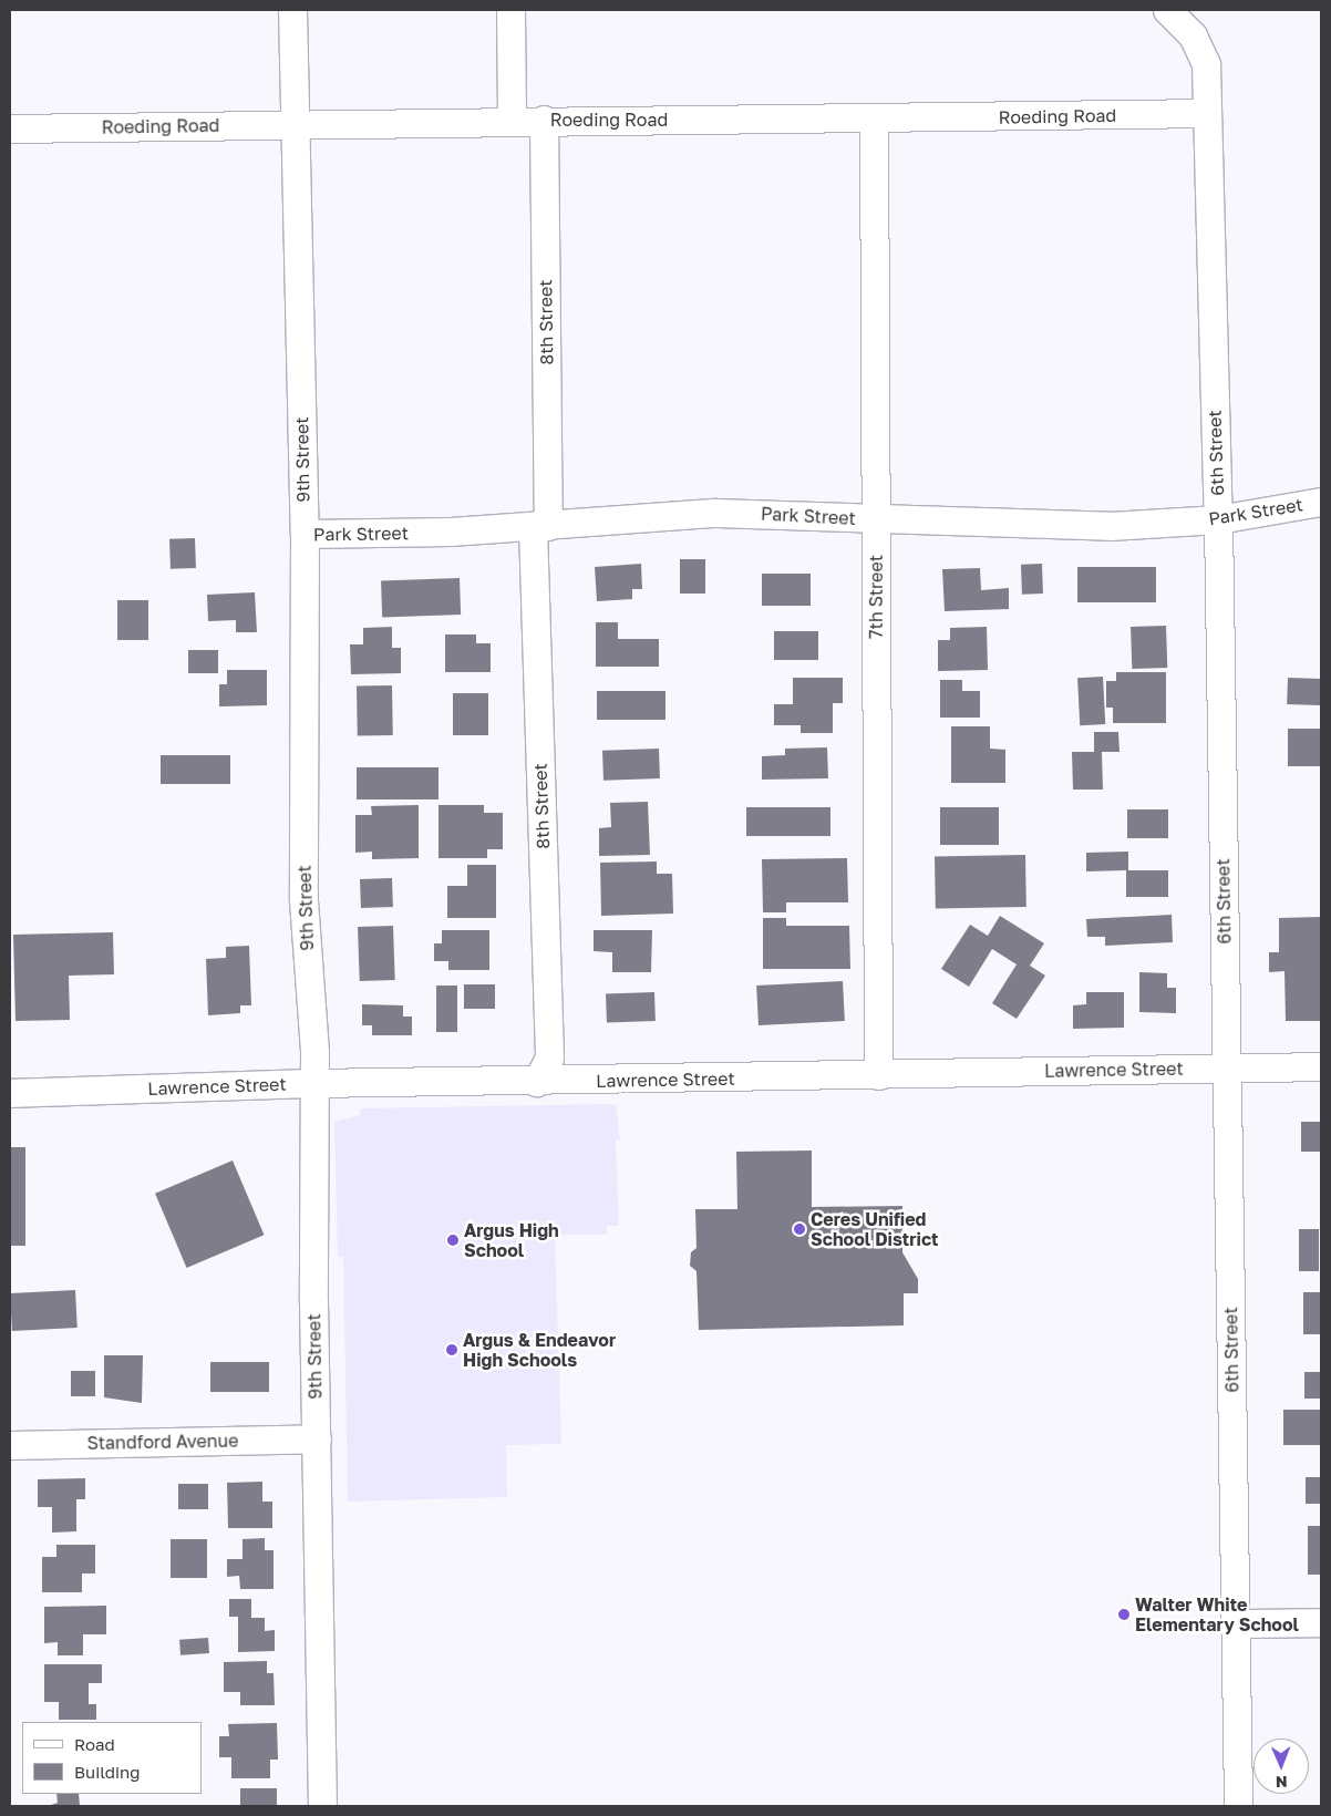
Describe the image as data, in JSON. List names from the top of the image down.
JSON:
{
  "streets": {
    "street": [
      "Roeding Road",
      "8th Street",
      "6th Street",
      "9th Street",
      "Park Street",
      "7th Street",
      "Lawrence Street",
      "Standford Avenue"
    ]
  },
  "crossings": [
    ["Roeding Road", "8th Street"],
    ["Roeding Road", "6th Street"],
    ["Roeding Road", "9th Street"],
    ["Roeding Road", "7th Street"],
    ["8th Street", "Park Street"],
    ["8th Street", "Lawrence Street"],
    ["6th Street", "Park Street"],
    ["6th Street", "Lawrence Street"],
    ["9th Street", "Park Street"],
    ["9th Street", "Lawrence Street"],
    ["9th Street", "Standford Avenue"],
    ["Park Street", "7th Street"],
    ["7th Street", "Lawrence Street"]
  ],
  "places": [
    "Ceres Unified School District",
    "Argus High School",
    "Argus & Endeavor High Schools",
    "Walter White Elementary School"
  ],
  "legend": ["Road", "Building"],
  "north": "bottom"
}
